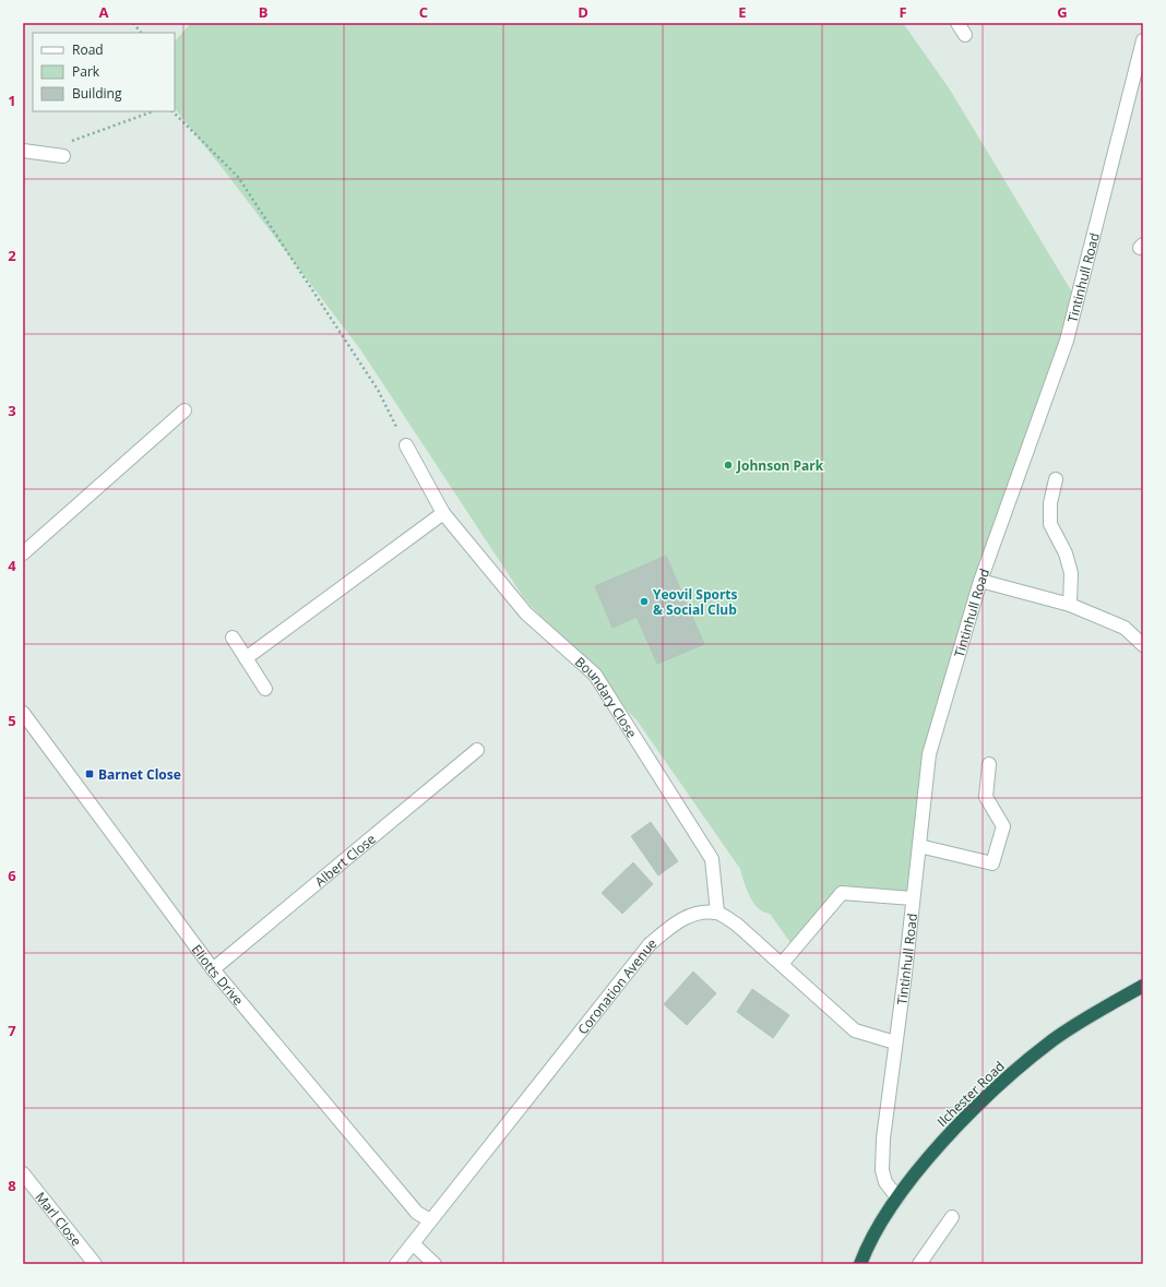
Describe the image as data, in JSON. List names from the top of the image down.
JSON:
{
  "streets": {
    "highway": ["Ilchester Road"],
    "street": [
      "Tintinhull Road",
      "Boundary Close",
      "Albert Close",
      "Eliotts Drive",
      "Coronation Avenue",
      "Marl Close"
    ]
  },
  "crossings": [
    ["Tintinhull Road", "Ilchester Road"],
    ["Boundary Close", "Coronation Avenue"],
    ["Albert Close", "Eliotts Drive"],
    ["Eliotts Drive", "Coronation Avenue"]
  ],
  "places": {
    "other": ["Johnson Park", "Yeovil Sports & Social Club"],
    "transit": ["Barnet Close"]
  },
  "legend": ["Road", "Park", "Building"],
  "grid": {
    "columns": [
      "A",
      "B",
      "C",
      "D",
      "E",
      "F",
      "G"
    ],
    "rows": [
      "1",
      "2",
      "3",
      "4",
      "5",
      "6",
      "7",
      "8"
    ]
  }
}
